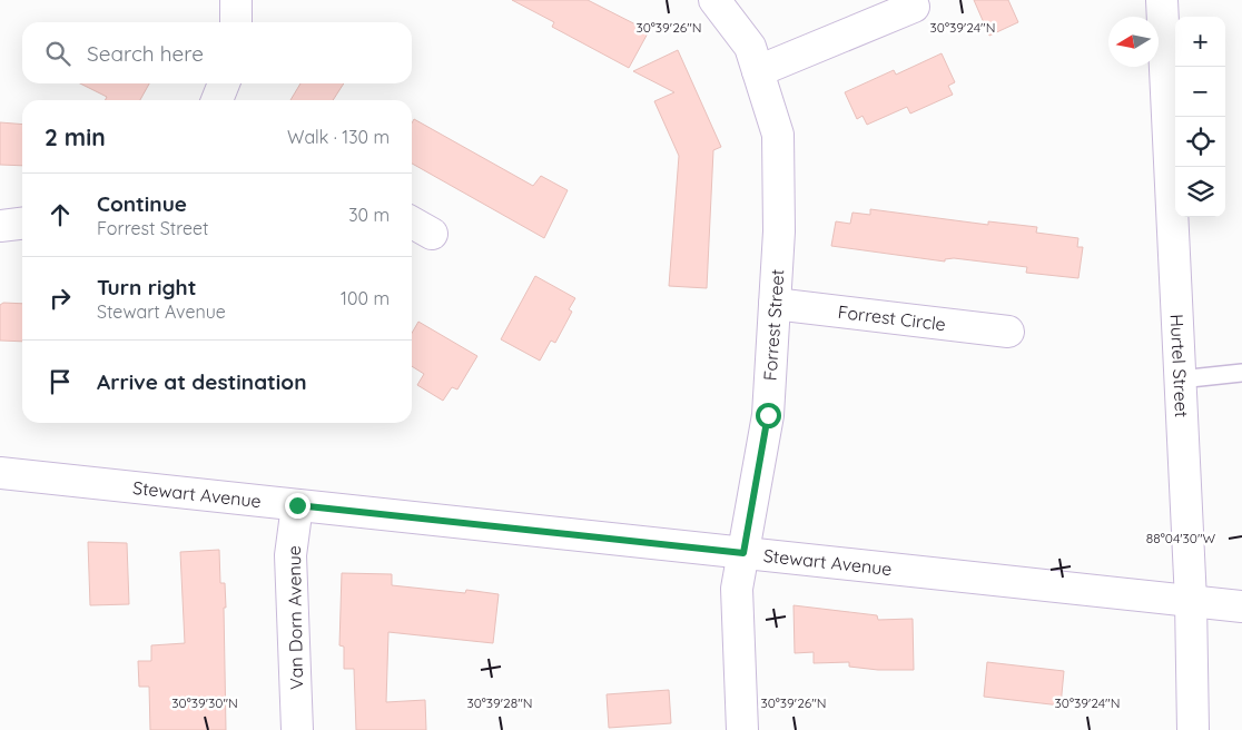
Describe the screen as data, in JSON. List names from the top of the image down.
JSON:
{
  "streets": {
    "street": [
      "Forrest Circle",
      "Forrest Street",
      "Hurtel Street",
      "Stewart Avenue",
      "Van Dorn Avenue"
    ]
  },
  "crossings": [
    ["Forrest Circle", "Forrest Street"],
    ["Forrest Street", "Stewart Avenue"],
    ["Hurtel Street", "Stewart Avenue"],
    ["Stewart Avenue", "Van Dorn Avenue"]
  ],
  "north": "left",
  "page": {
    "map_buttons": ["+", "−"],
    "search": "Search here",
    "heading": ["2 min", "Walk · 130 m"],
    "list": [
      ["Continue", "Forrest Street", "30 m"],
      ["Turn right", "Stewart Avenue", "100 m"],
      "Arrive at destination"
    ]
  },
  "coordinates": [
    "30°39'26\"N",
    "30°39'24\"N",
    "88°04'30\"W",
    "30°39'30\"N",
    "30°39'28\"N"
  ]
}
